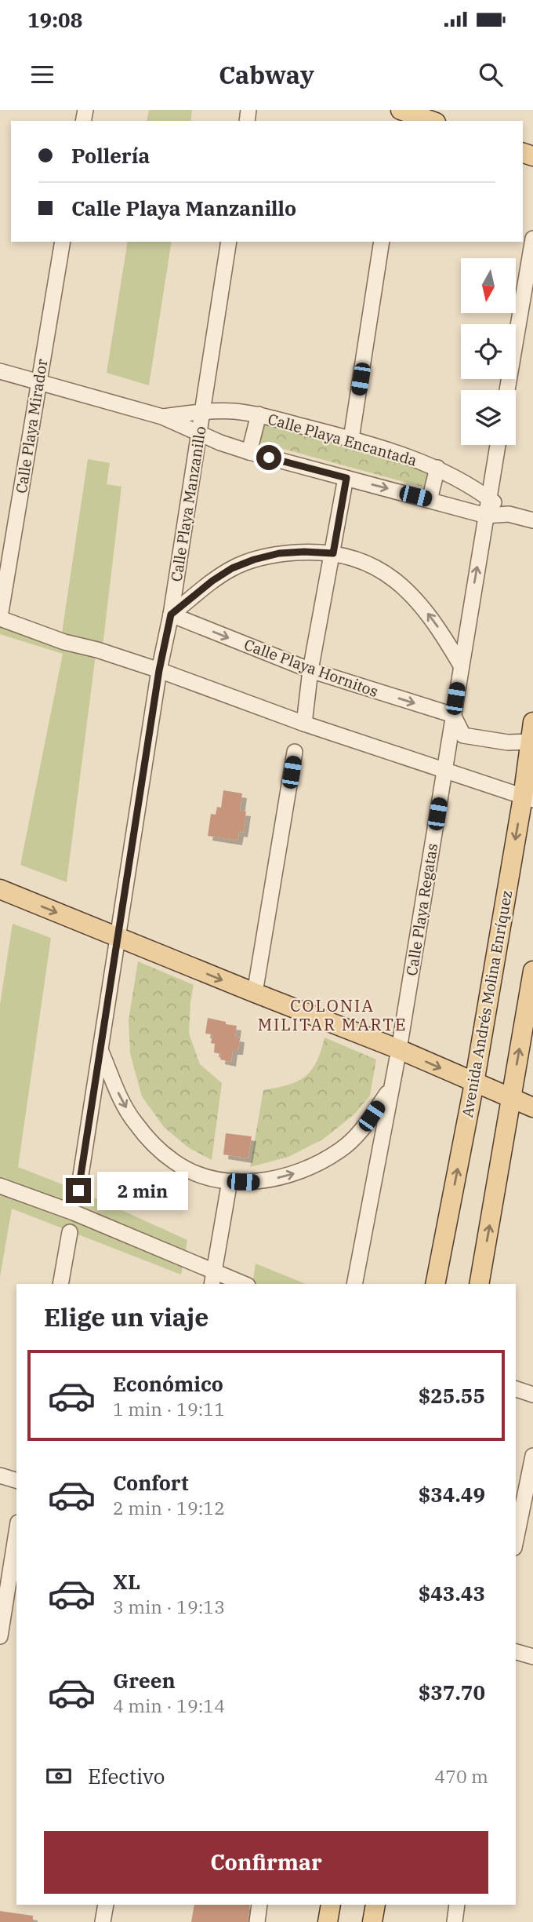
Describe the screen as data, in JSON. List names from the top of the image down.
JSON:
{
  "streets": {
    "main road": ["Avenida Andrés Molina Enríquez"],
    "street": [
      "Calle Playa Mirador",
      "Calle Playa Encantada",
      "Calle Playa Manzanillo",
      "Calle Playa Hornitos",
      "Calle Playa Regatas"
    ]
  },
  "crossings": [
    ["Calle Playa Mirador", "Calle Playa Encantada"],
    ["Calle Playa Encantada", "Calle Playa Manzanillo"],
    ["Calle Playa Encantada", "Calle Playa Regatas"],
    ["Calle Playa Manzanillo", "Calle Playa Hornitos"],
    ["Calle Playa Hornitos", "Calle Playa Regatas"]
  ],
  "districts": ["COLONIA MILITAR MARTE"],
  "north": "bottom",
  "page": {
    "status": "19:08",
    "header": "Cabway",
    "banner": ["Pollería", "Calle Playa Manzanillo"],
    "bubble": "2 min",
    "heading": "Elige un viaje",
    "list": [
      {
        "name": "Económico",
        "note": "1 min · 19:11",
        "value": "$25.55"
      },
      {
        "name": "Confort",
        "note": "2 min · 19:12",
        "value": "$34.49"
      },
      {
        "name": "XL",
        "note": "3 min · 19:13",
        "value": "$43.43"
      },
      {
        "name": "Green",
        "note": "4 min · 19:14",
        "value": "$37.70"
      }
    ],
    "pay": ["Efectivo", "470 m"],
    "buttons": "Confirmar"
  }
}
